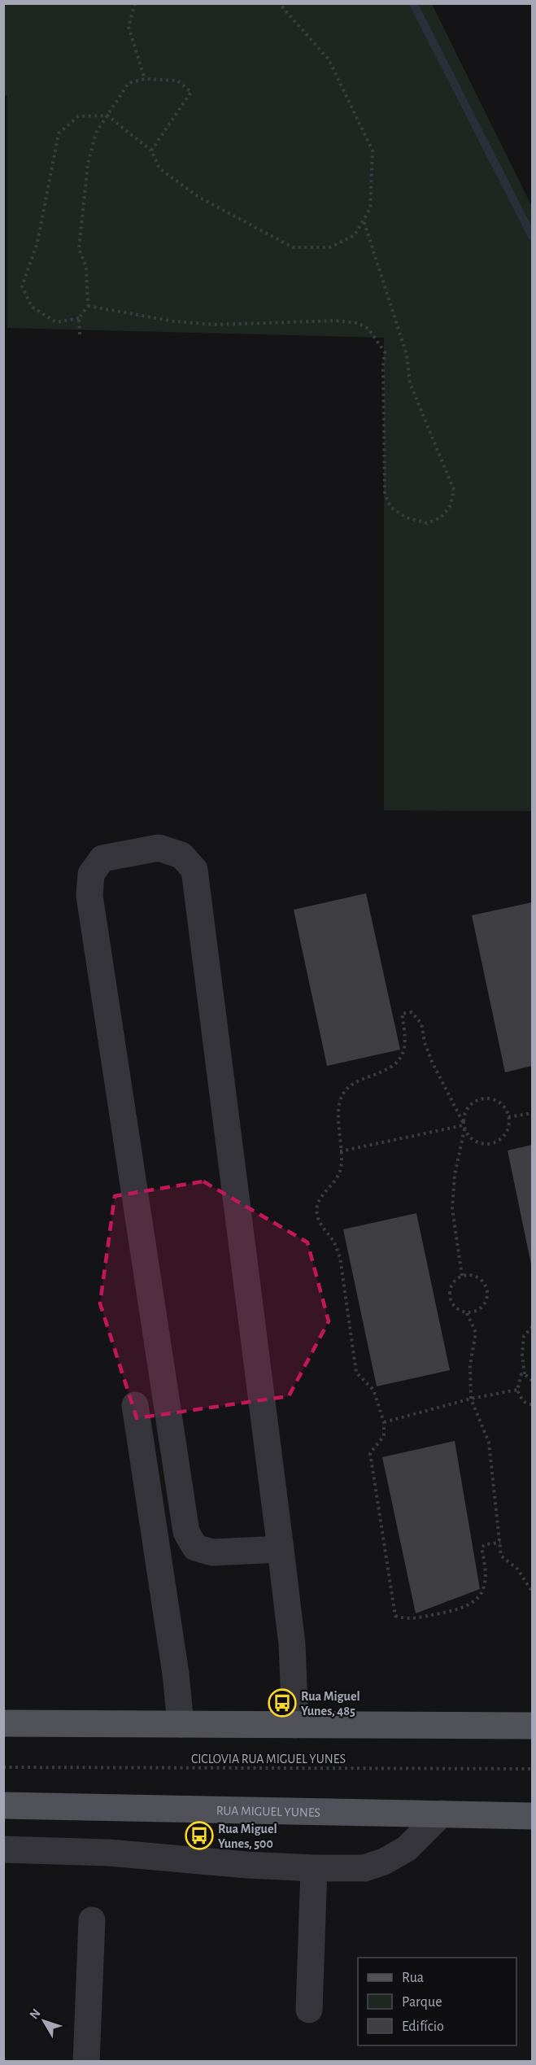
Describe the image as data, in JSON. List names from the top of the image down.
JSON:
{
  "streets": {
    "main road": ["RUA MIGUEL YUNES"],
    "path": ["CICLOVIA RUA MIGUEL YUNES"]
  },
  "places": {
    "bus stop": ["Rua Miguel Yunes, 485", "Rua Miguel Yunes, 500"]
  },
  "legend": ["Rua", "Parque", "Edifício"],
  "north": "top left"
}
